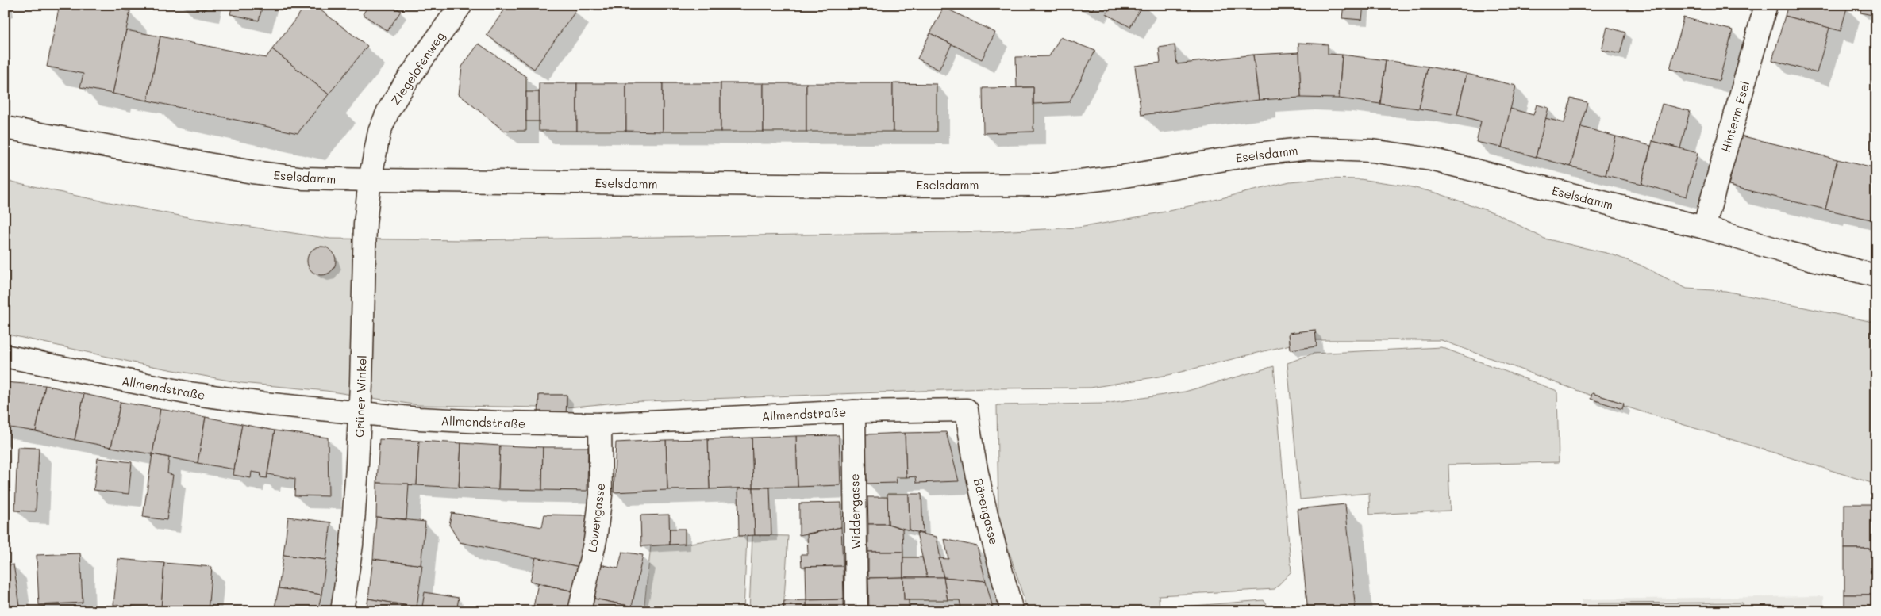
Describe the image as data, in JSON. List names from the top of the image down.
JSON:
{
  "streets": {
    "street": [
      "Ziegelofenweg",
      "Hinterm Esel",
      "Eselsdamm",
      "Allmendstraße",
      "Grüner Winkel",
      "Widdergasse",
      "Bärengasse",
      "Löwengasse"
    ]
  },
  "crossings": [
    ["Ziegelofenweg", "Eselsdamm"],
    ["Ziegelofenweg", "Grüner Winkel"],
    ["Hinterm Esel", "Eselsdamm"],
    ["Eselsdamm", "Grüner Winkel"],
    ["Allmendstraße", "Grüner Winkel"],
    ["Allmendstraße", "Widdergasse"],
    ["Allmendstraße", "Bärengasse"],
    ["Allmendstraße", "Löwengasse"]
  ]
}
